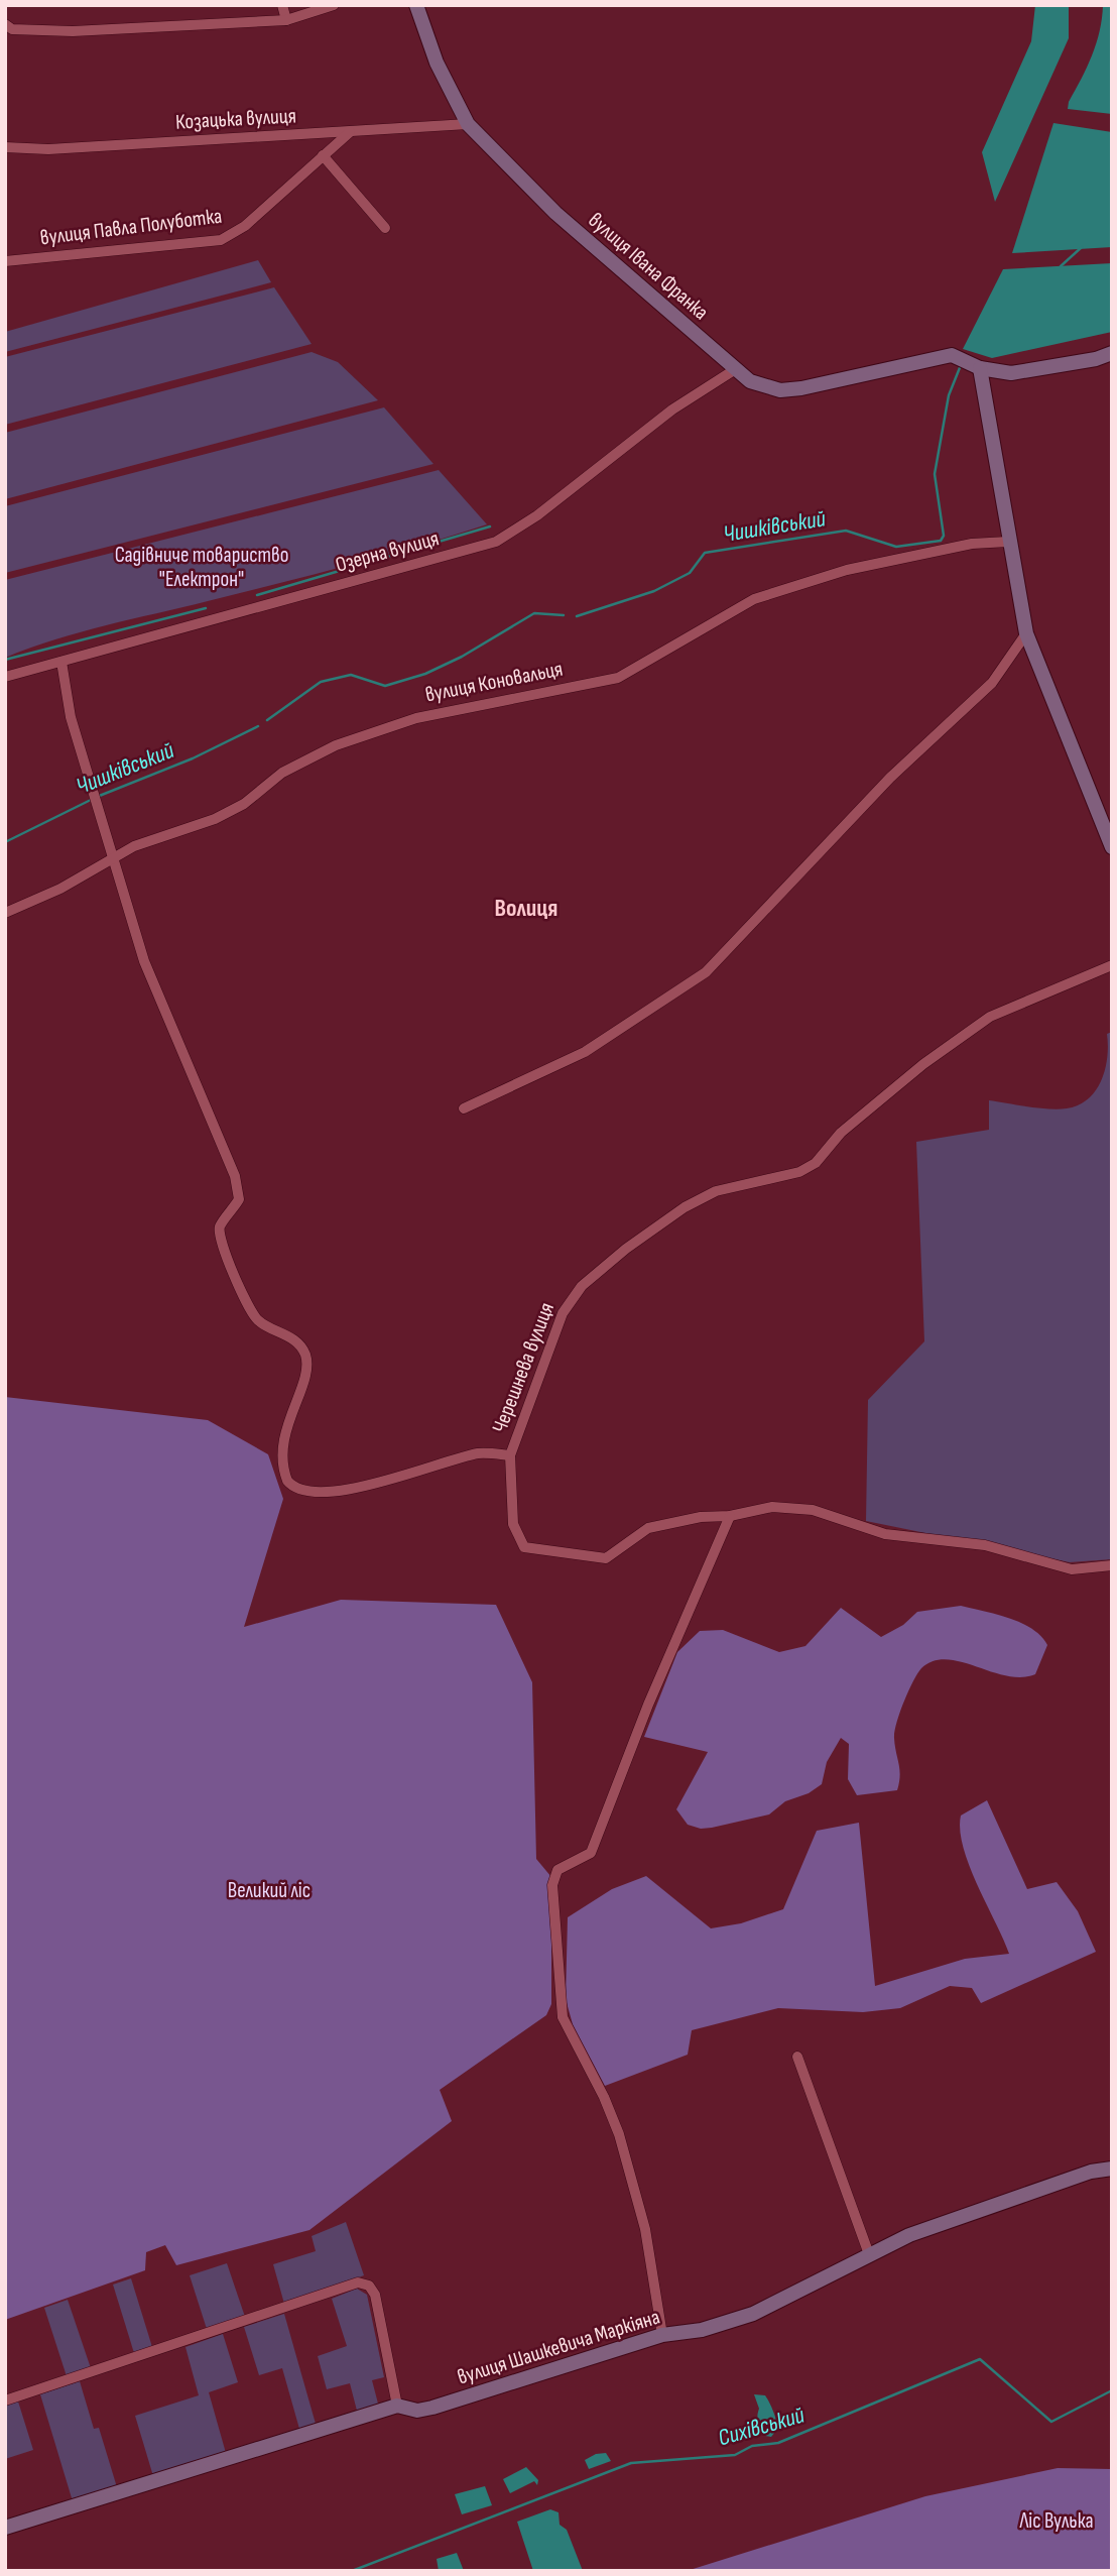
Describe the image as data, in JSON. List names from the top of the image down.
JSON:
{
  "streets": {
    "street": [
      "Козацька вулиця",
      "вулиця Павла Полуботка",
      "вулиця Івана Франка",
      "Озерна вулиця",
      "вулиця Коновальця",
      "Черешнева вулиця",
      "вулиця Шашкевича Маркіяна"
    ]
  },
  "crossings": [
    ["Козацька вулиця", "вулиця Павла Полуботка"],
    ["Козацька вулиця", "вулиця Івана Франка"],
    ["вулиця Івана Франка", "Озерна вулиця"]
  ],
  "districts": ["Волиця"],
  "water": ["Чишківський", "Сихівський"],
  "parks": ["Садівниче товариство \"Електрон\"", "Великий ліс", "Ліс Вулька"]
}
